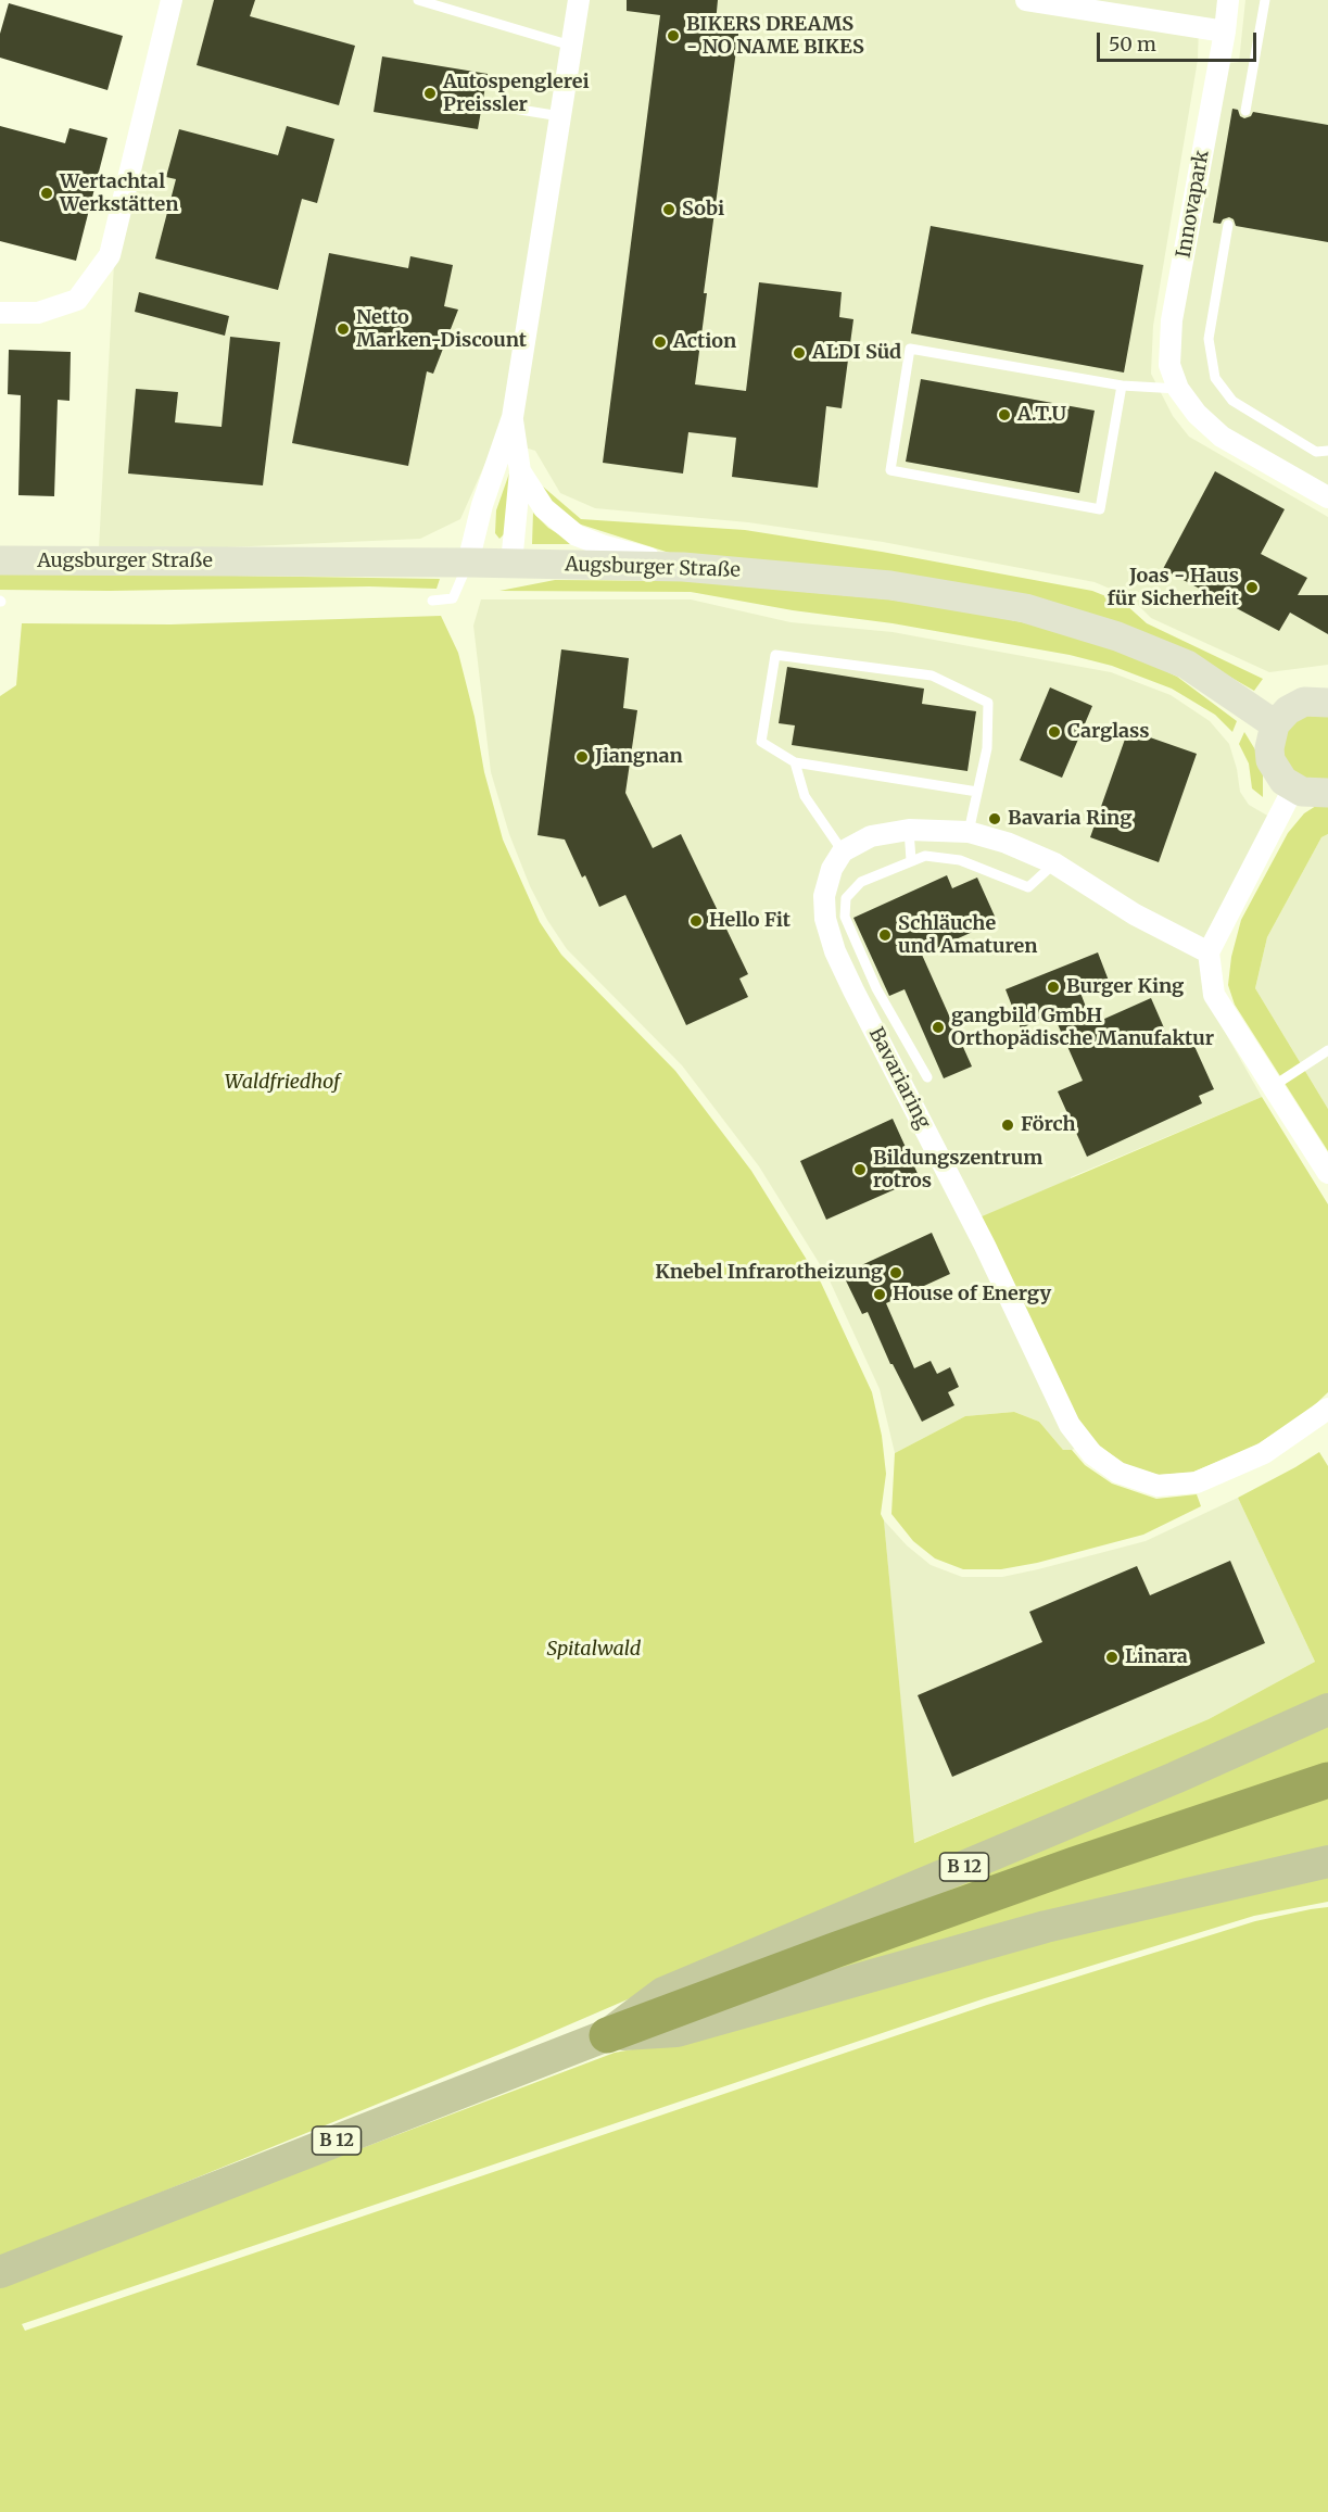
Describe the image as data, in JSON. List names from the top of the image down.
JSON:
{
  "streets": {
    "highway": ["B 12"],
    "main road": ["Augsburger Straße"],
    "street": ["Innovapark", "Bavariaring"]
  },
  "parks": ["Waldfriedhof", "Spitalwald"],
  "places": [
    "BIKERS DREAMS - NO NAME BIKES",
    "Autospenglerei Preissler",
    "Wertachtal Werkstätten",
    "Sobi",
    "Netto Marken-Discount",
    "Action",
    "ALDI Süd",
    "A.T.U",
    "Joas - Haus für Sicherheit",
    "Carglass",
    "Jiangnan",
    "Bavaria Ring",
    "Hello Fit",
    "Schläuche und Amaturen",
    "Burger King",
    "gangbild GmbH Orthopädische Manufaktur",
    "Förch",
    "Bildungszentrum rotros",
    "Knebel Infrarotheizung",
    "House of Energy",
    "Linara"
  ],
  "scale_bar": "50 m"
}
